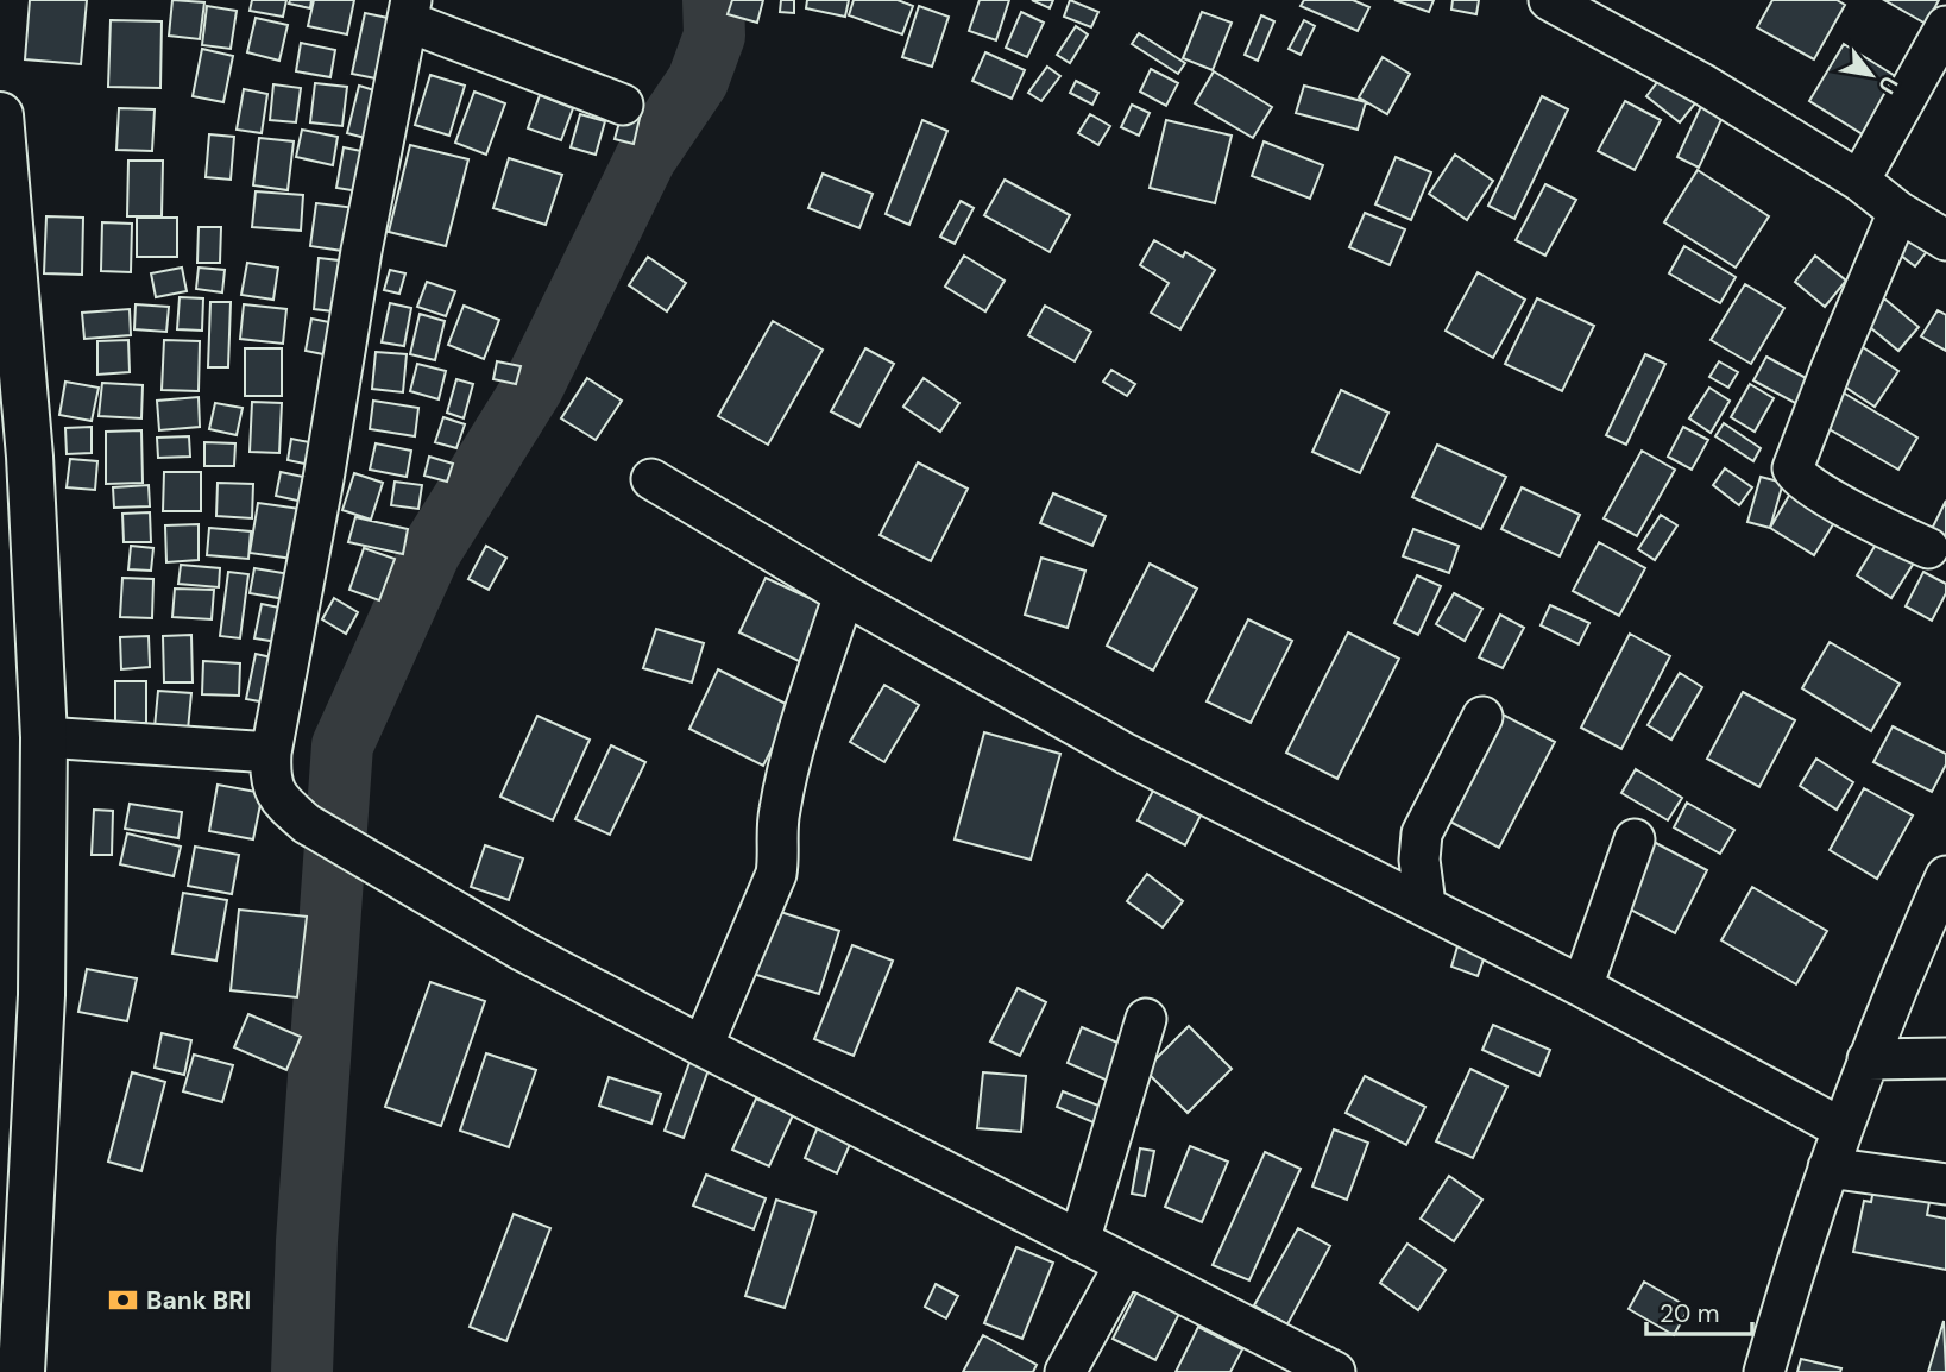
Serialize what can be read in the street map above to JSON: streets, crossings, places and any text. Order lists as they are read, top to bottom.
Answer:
{
  "places": {
    "bank": ["Bank BRI"]
  },
  "scale_bar": "20 m",
  "north": "bottom right"
}
